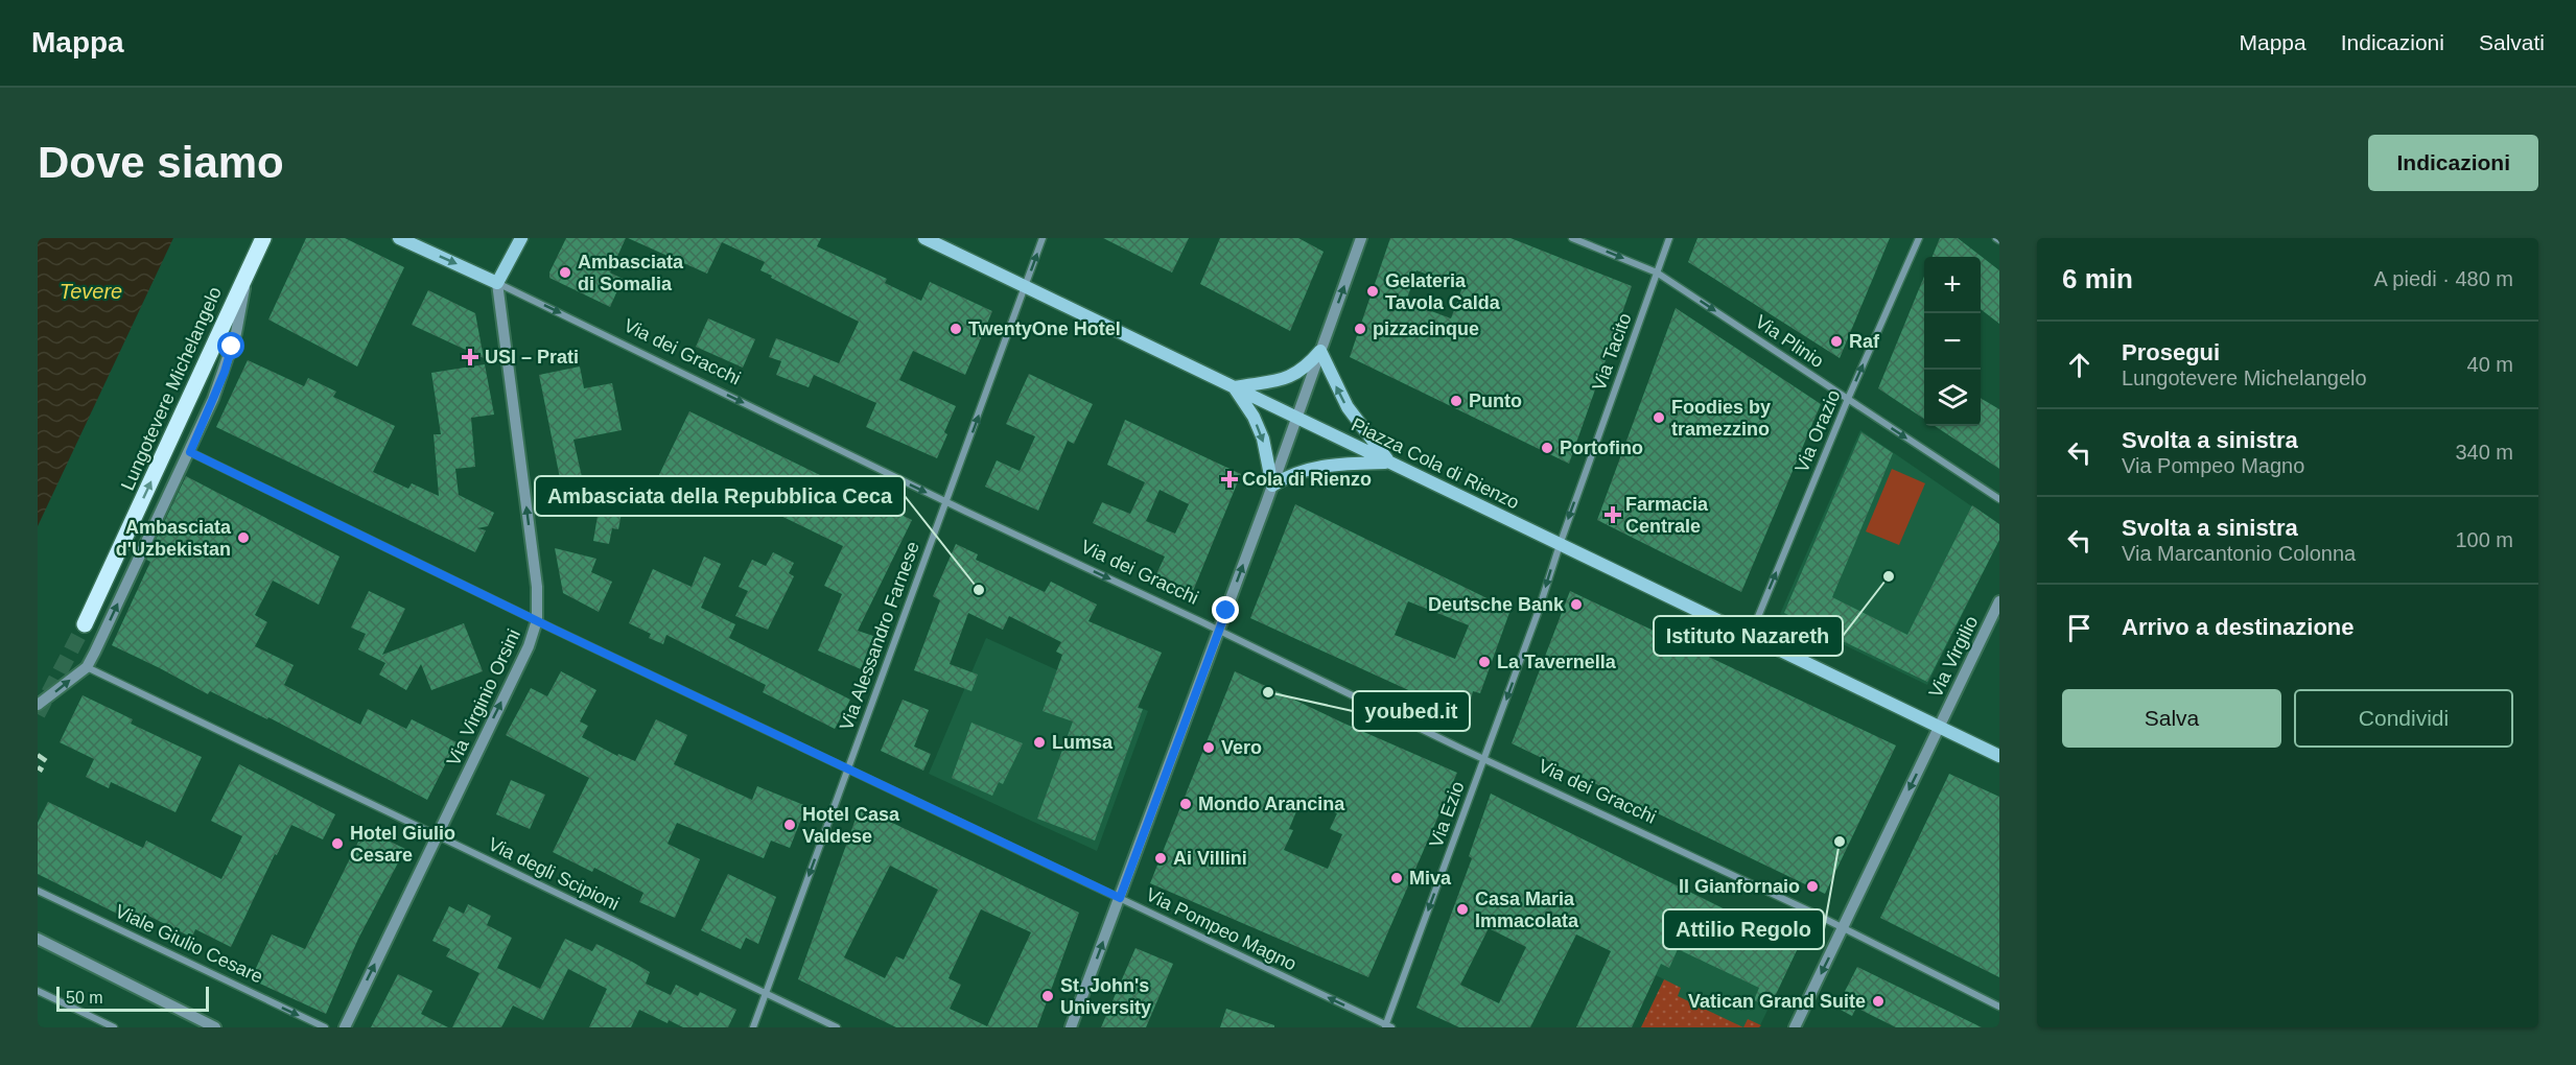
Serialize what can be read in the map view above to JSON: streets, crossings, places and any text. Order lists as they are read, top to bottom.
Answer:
{
  "streets": {
    "main road": ["Via dei Gracchi", "Lungotevere Michelangelo", "Piazza Cola di Rienzo"],
    "street": [
      "Via Plinio",
      "Via Tacito",
      "Via Orazio",
      "Via Alessandro Farnese",
      "Via Virgilio",
      "Via Virginio Orsini",
      "Via Ezio",
      "Via degli Scipioni",
      "Via Pompeo Magno",
      "Viale Giulio Cesare"
    ]
  },
  "crossings": [
    ["Via Plinio", "Via Tacito"],
    ["Via Plinio", "Via Orazio"],
    ["Via dei Gracchi", "Via Alessandro Farnese"],
    ["Via dei Gracchi", "Via Virgilio"],
    ["Via dei Gracchi", "Via Virginio Orsini"],
    ["Via dei Gracchi", "Via Ezio"],
    ["Via Tacito", "Piazza Cola di Rienzo"],
    ["Via Tacito", "Via Ezio"],
    ["Lungotevere Michelangelo", "Via degli Scipioni"],
    ["Lungotevere Michelangelo", "Via Pompeo Magno"],
    ["Via Orazio", "Piazza Cola di Rienzo"],
    ["Piazza Cola di Rienzo", "Via Alessandro Farnese"],
    ["Piazza Cola di Rienzo", "Via Virgilio"],
    ["Piazza Cola di Rienzo", "Via Ezio"],
    ["Via Alessandro Farnese", "Via degli Scipioni"],
    ["Via Alessandro Farnese", "Via Pompeo Magno"],
    ["Via Virginio Orsini", "Via degli Scipioni"],
    ["Via Virginio Orsini", "Via Pompeo Magno"],
    ["Via Ezio", "Via Pompeo Magno"]
  ],
  "one_way": [
    "Via Plinio",
    "Via dei Gracchi",
    "Via Tacito",
    "Lungotevere Michelangelo",
    "Via Orazio",
    "Via Virgilio",
    "Via Virginio Orsini",
    "Via Ezio"
  ],
  "water": ["Tevere"],
  "places": {
    "other": [
      "Ambasciata di Somalia",
      "Gelateria Tavola Calda",
      "TwentyOne Hotel",
      "pizzacinque",
      "Raf",
      "Punto",
      "Foodies by tramezzino",
      "Portofino",
      "Ambasciata d'Uzbekistan",
      "Istituto Nazareth",
      "Ambasciata della Repubblica Ceca",
      "Deutsche Bank",
      "La Tavernella",
      "youbed.it",
      "Lumsa",
      "Vero",
      "Mondo Arancina",
      "Hotel Casa Valdese",
      "Attilio Regolo",
      "Hotel Giulio Cesare",
      "Ai Villini",
      "Miva",
      "Il Gianfornaio",
      "Casa Maria Immacolata",
      "St. John's University",
      "Vatican Grand Suite"
    ],
    "health": ["USI – Prati", "Cola di Rienzo", "Farmacia Centrale"]
  },
  "scale_bar": "50 m",
  "page": {
    "header": "Mappa",
    "nav": ["Mappa", "Indicazioni", "Salvati"],
    "buttons": [
      "Indicazioni",
      ["Salva", "Condividi"]
    ],
    "title": "Dove siamo",
    "heading": ["6 min", "A piedi · 480 m"],
    "map_buttons": ["+", "−"],
    "list": [
      ["Prosegui", "Lungotevere Michelangelo", "40 m"],
      ["Svolta a sinistra", "Via Pompeo Magno", "340 m"],
      ["Svolta a sinistra", "Via Marcantonio Colonna", "100 m"],
      "Arrivo a destinazione"
    ],
    "scale": "50 m"
  }
}
